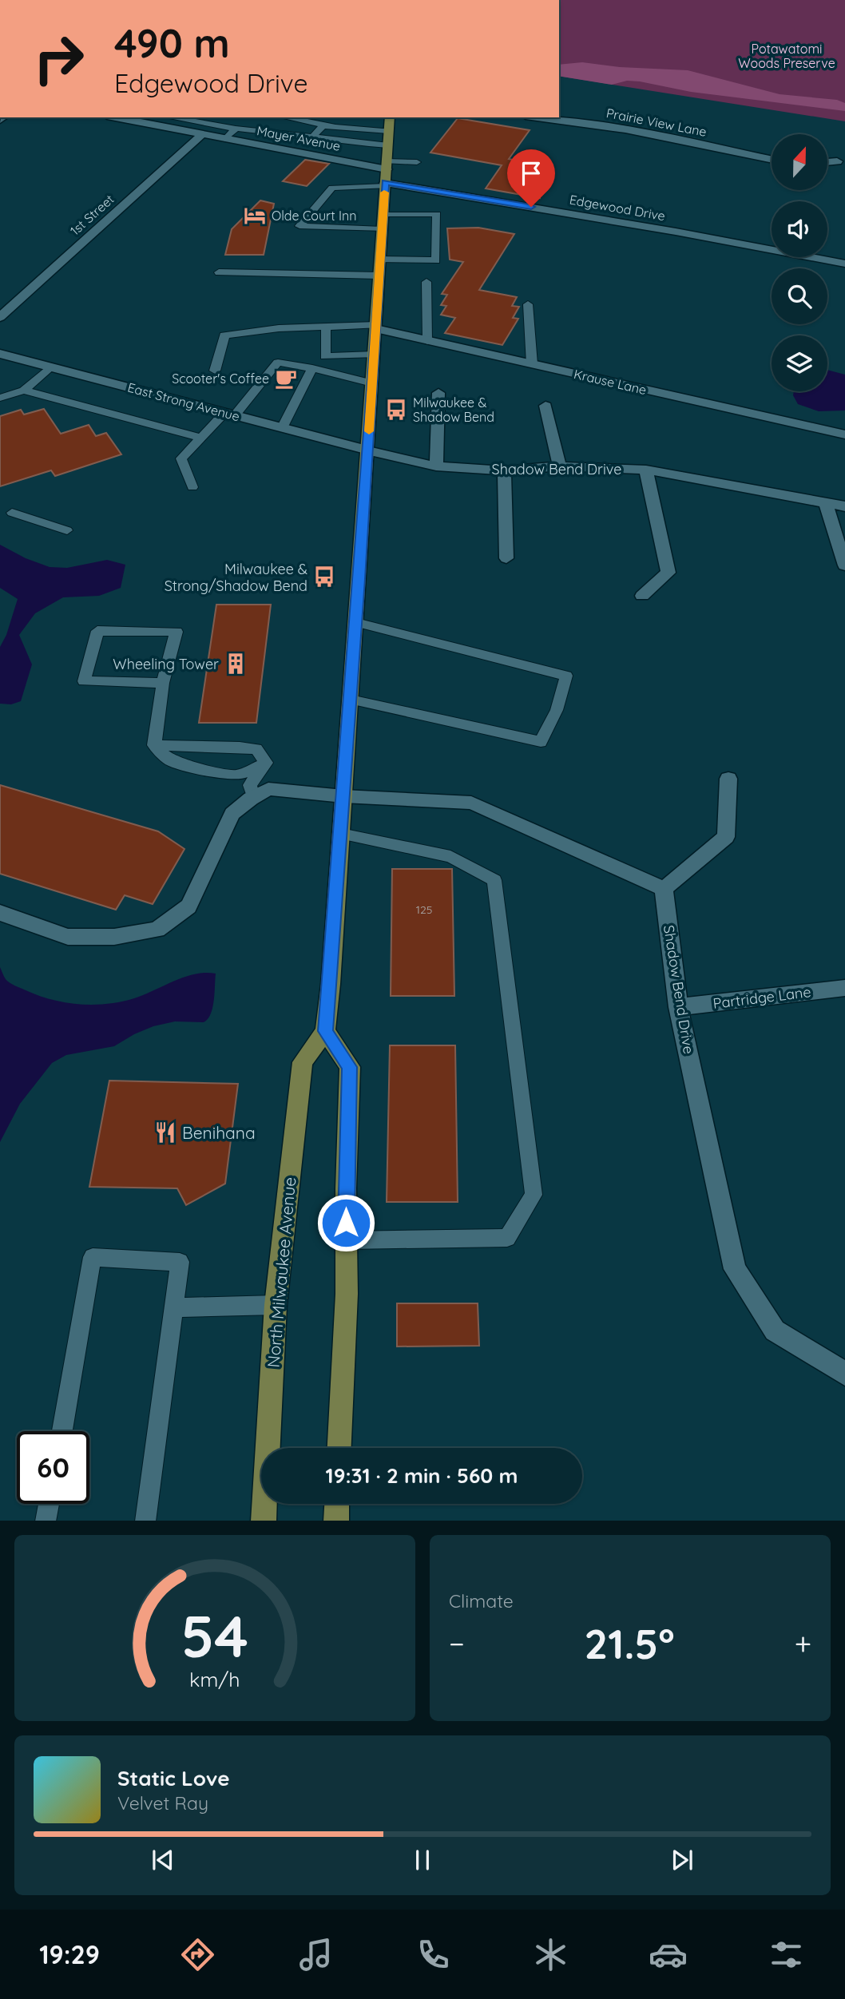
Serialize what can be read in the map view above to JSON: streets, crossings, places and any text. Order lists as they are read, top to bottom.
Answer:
{
  "streets": {
    "main road": ["North Milwaukee Avenue"],
    "street": [
      "Prairie View Lane",
      "Mayer Avenue",
      "Edgewood Drive",
      "1st Street",
      "Krause Lane",
      "East Strong Avenue",
      "Shadow Bend Drive",
      "Partridge Lane"
    ]
  },
  "crossings": [
    ["Mayer Avenue", "1st Street"],
    ["East Strong Avenue", "Shadow Bend Drive"],
    ["Shadow Bend Drive", "Partridge Lane"]
  ],
  "parks": ["Potawatomi Woods Preserve"],
  "places": {
    "hotel": ["Olde Court Inn"],
    "cafe": ["Scooter's Coffee"],
    "bus stop": ["Milwaukee & Shadow Bend", "Milwaukee & Strong/Shadow Bend"],
    "building": ["Wheeling Tower"],
    "restaurant": ["Benihana"]
  },
  "house_numbers": ["125"],
  "north": "top",
  "page": {
    "turn": ["490 m", "Edgewood Drive"],
    "limit": "60",
    "trip": "19:31 · 2 min · 560 m",
    "tile": "Climate",
    "heat": ["−", "21.5°", "+"],
    "song": ["Static Love", "Velvet Ray"],
    "tabs": "19:29",
    "gauge": ["54", "km/h"]
  }
}
